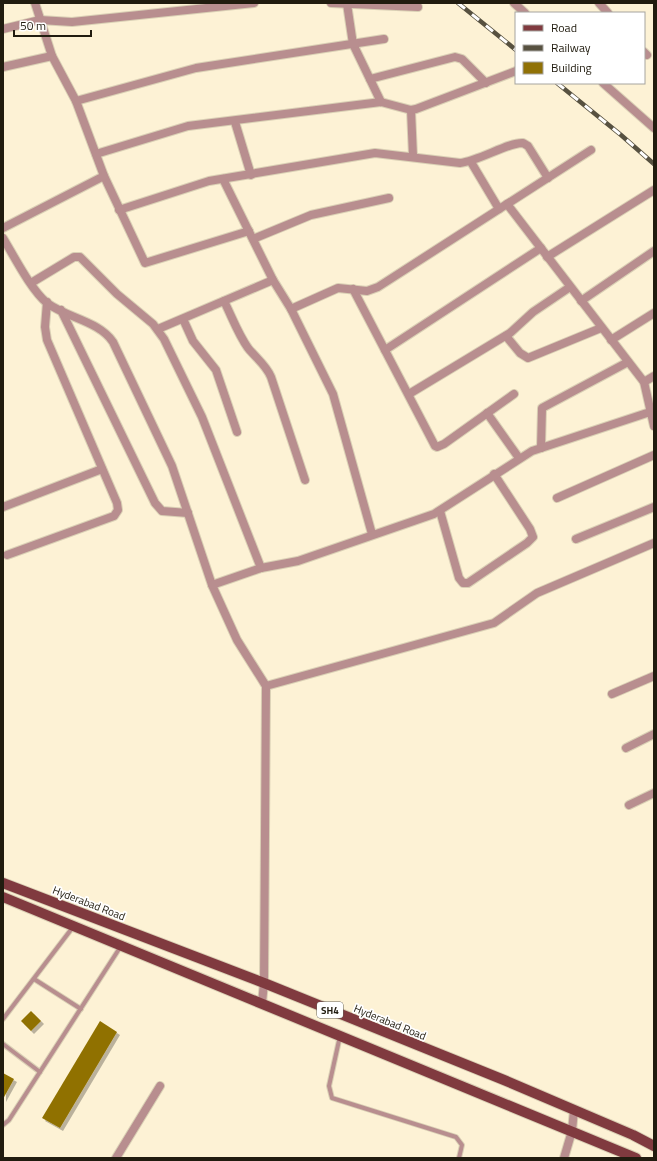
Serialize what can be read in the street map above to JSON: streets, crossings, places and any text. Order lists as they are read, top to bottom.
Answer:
{
  "streets": {
    "main road": ["Hyderabad Road", "SH4"]
  },
  "legend": ["Road", "Railway", "Building"],
  "scale_bar": "50 m"
}
